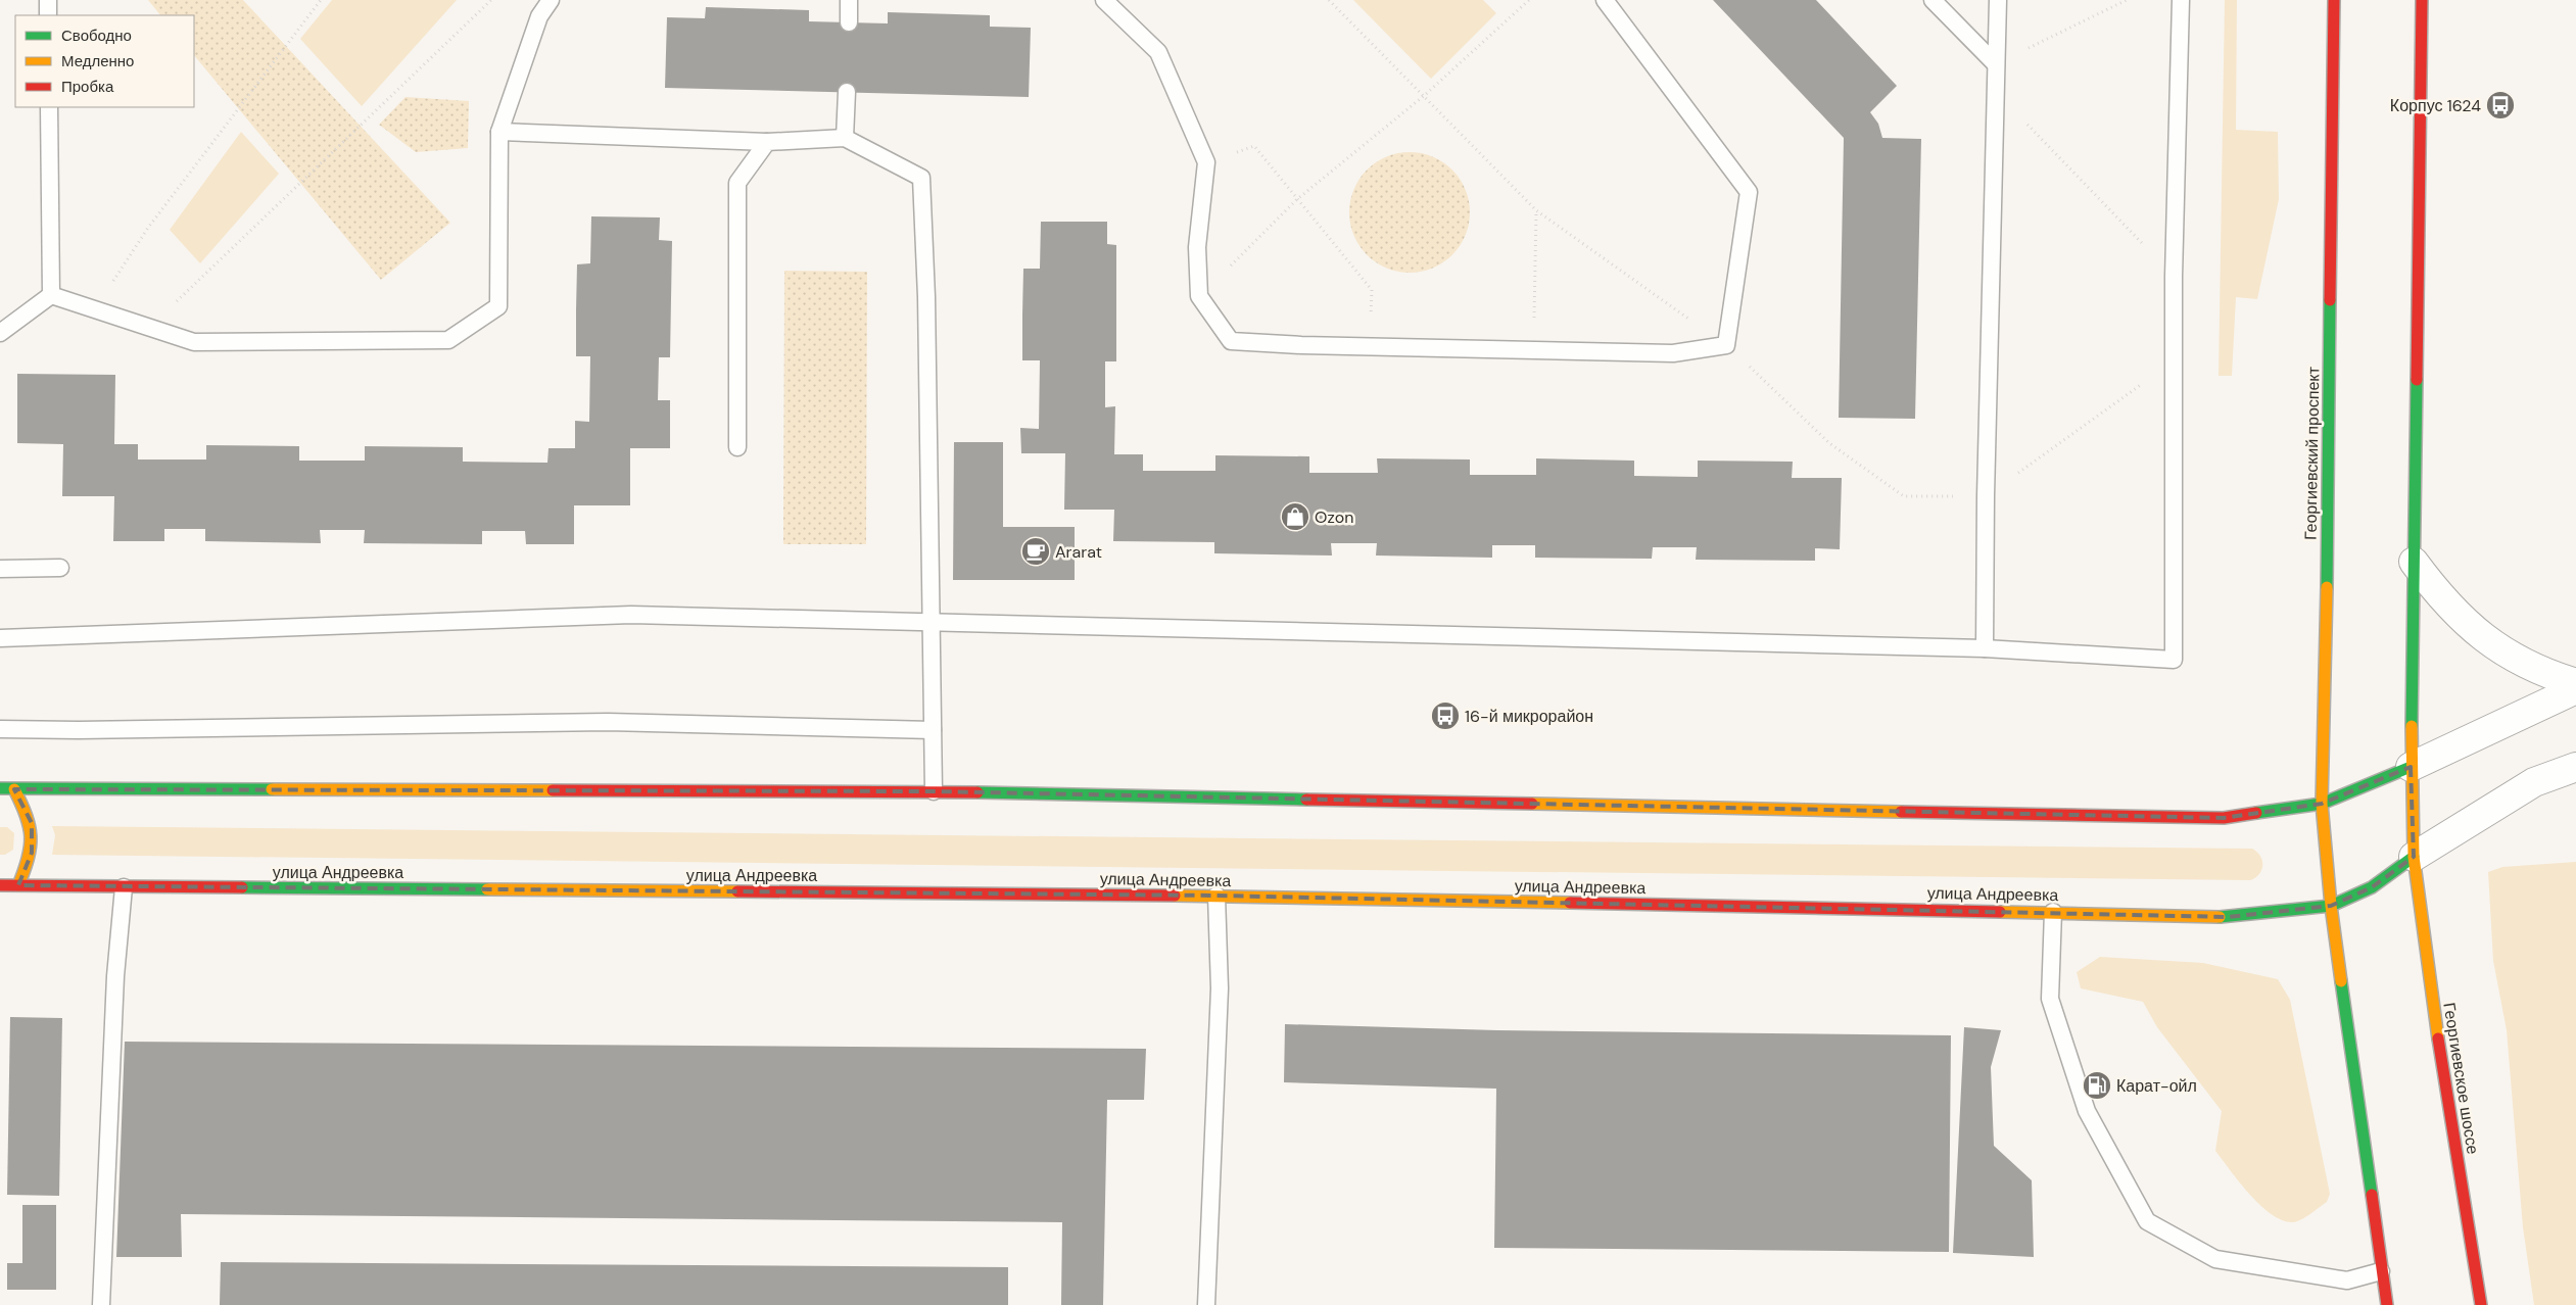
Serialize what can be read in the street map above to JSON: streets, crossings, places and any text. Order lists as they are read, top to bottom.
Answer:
{
  "streets": {
    "main road": ["Георгиевский проспект", "улица Андреевка", "Георгиевское шоссе"]
  },
  "crossings": [
    ["Георгиевский проспект", "улица Андреевка"],
    ["улица Андреевка", "Георгиевское шоссе"]
  ],
  "places": {
    "bus stop": ["Корпус 1624", "16-й микрорайон"],
    "shop": ["Ozon"],
    "cafe": ["Ararat"],
    "fuel station": ["Карат-ойл"]
  },
  "legend": ["Свободно", "Медленно", "Пробка"]
}
